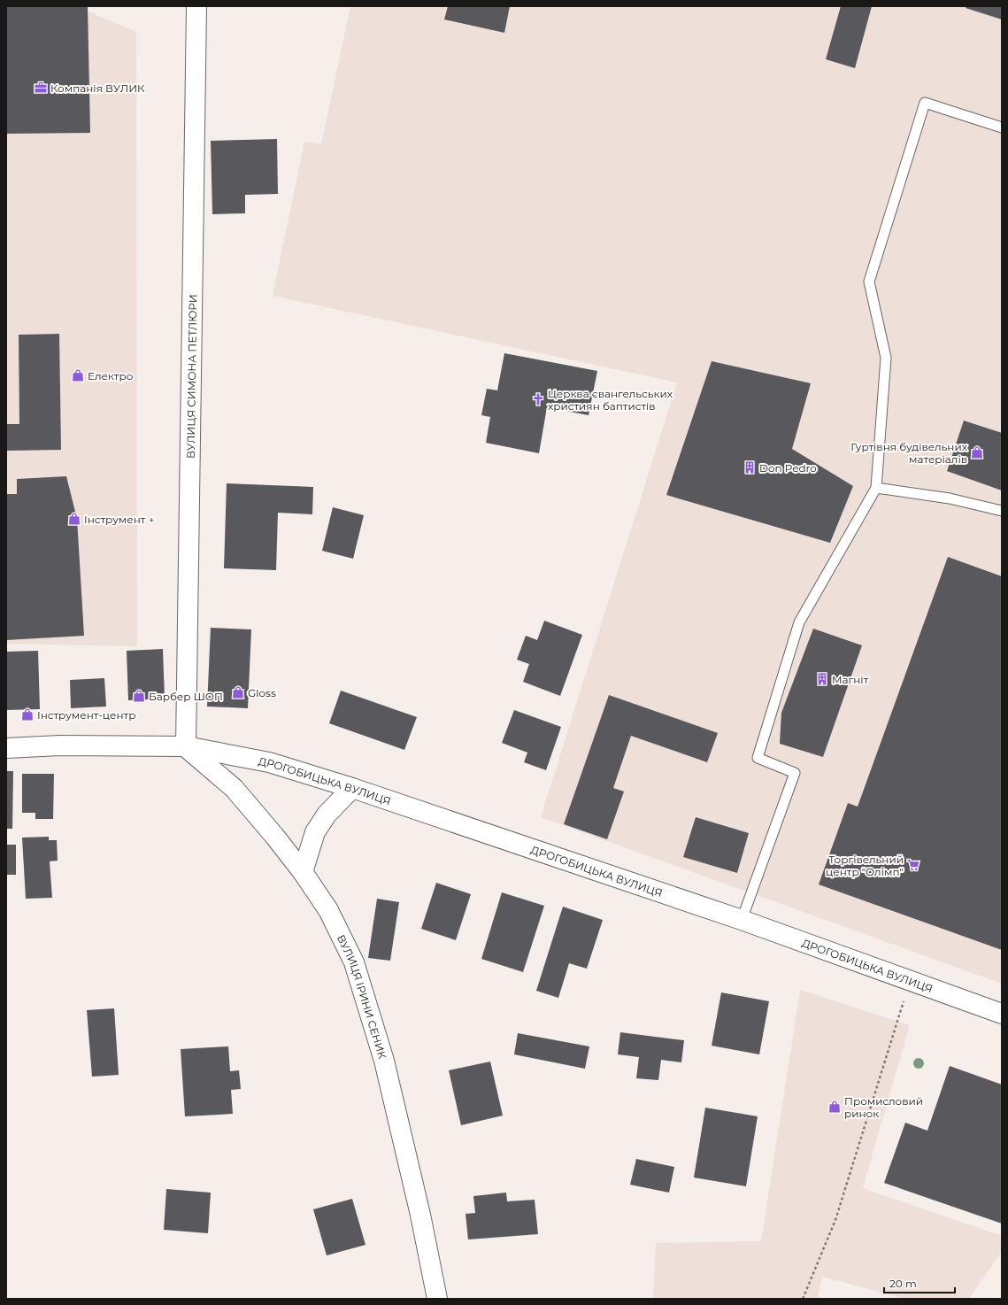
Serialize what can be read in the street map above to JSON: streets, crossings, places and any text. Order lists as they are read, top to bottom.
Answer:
{
  "streets": {
    "main road": ["ВУЛИЦЯ СИМОНА ПЕТЛЮРИ", "ДРОГОБИЦЬКА ВУЛИЦЯ", "ВУЛИЦЯ ІРИНИ СЕНИК"]
  },
  "crossings": [
    ["ВУЛИЦЯ СИМОНА ПЕТЛЮРИ", "ДРОГОБИЦЬКА ВУЛИЦЯ"],
    ["ВУЛИЦЯ СИМОНА ПЕТЛЮРИ", "ВУЛИЦЯ ІРИНИ СЕНИК"],
    ["ДРОГОБИЦЬКА ВУЛИЦЯ", "ВУЛИЦЯ ІРИНИ СЕНИК"]
  ],
  "places": {
    "office": ["Компанія ВУЛИК"],
    "shop": [
      "Електро",
      "Гуртівня будівельних матеріалів",
      "Інструмент +",
      "Gloss",
      "Барбер ШОП",
      "Інструмент-центр",
      "Промисловий ринок"
    ],
    "church": ["Церква євангельських християн баптистів"],
    "building": ["Don Pedro", "Магніт"],
    "supermarket": ["Торгівельний центр \"Олімп\""]
  },
  "scale_bar": "20 m"
}
